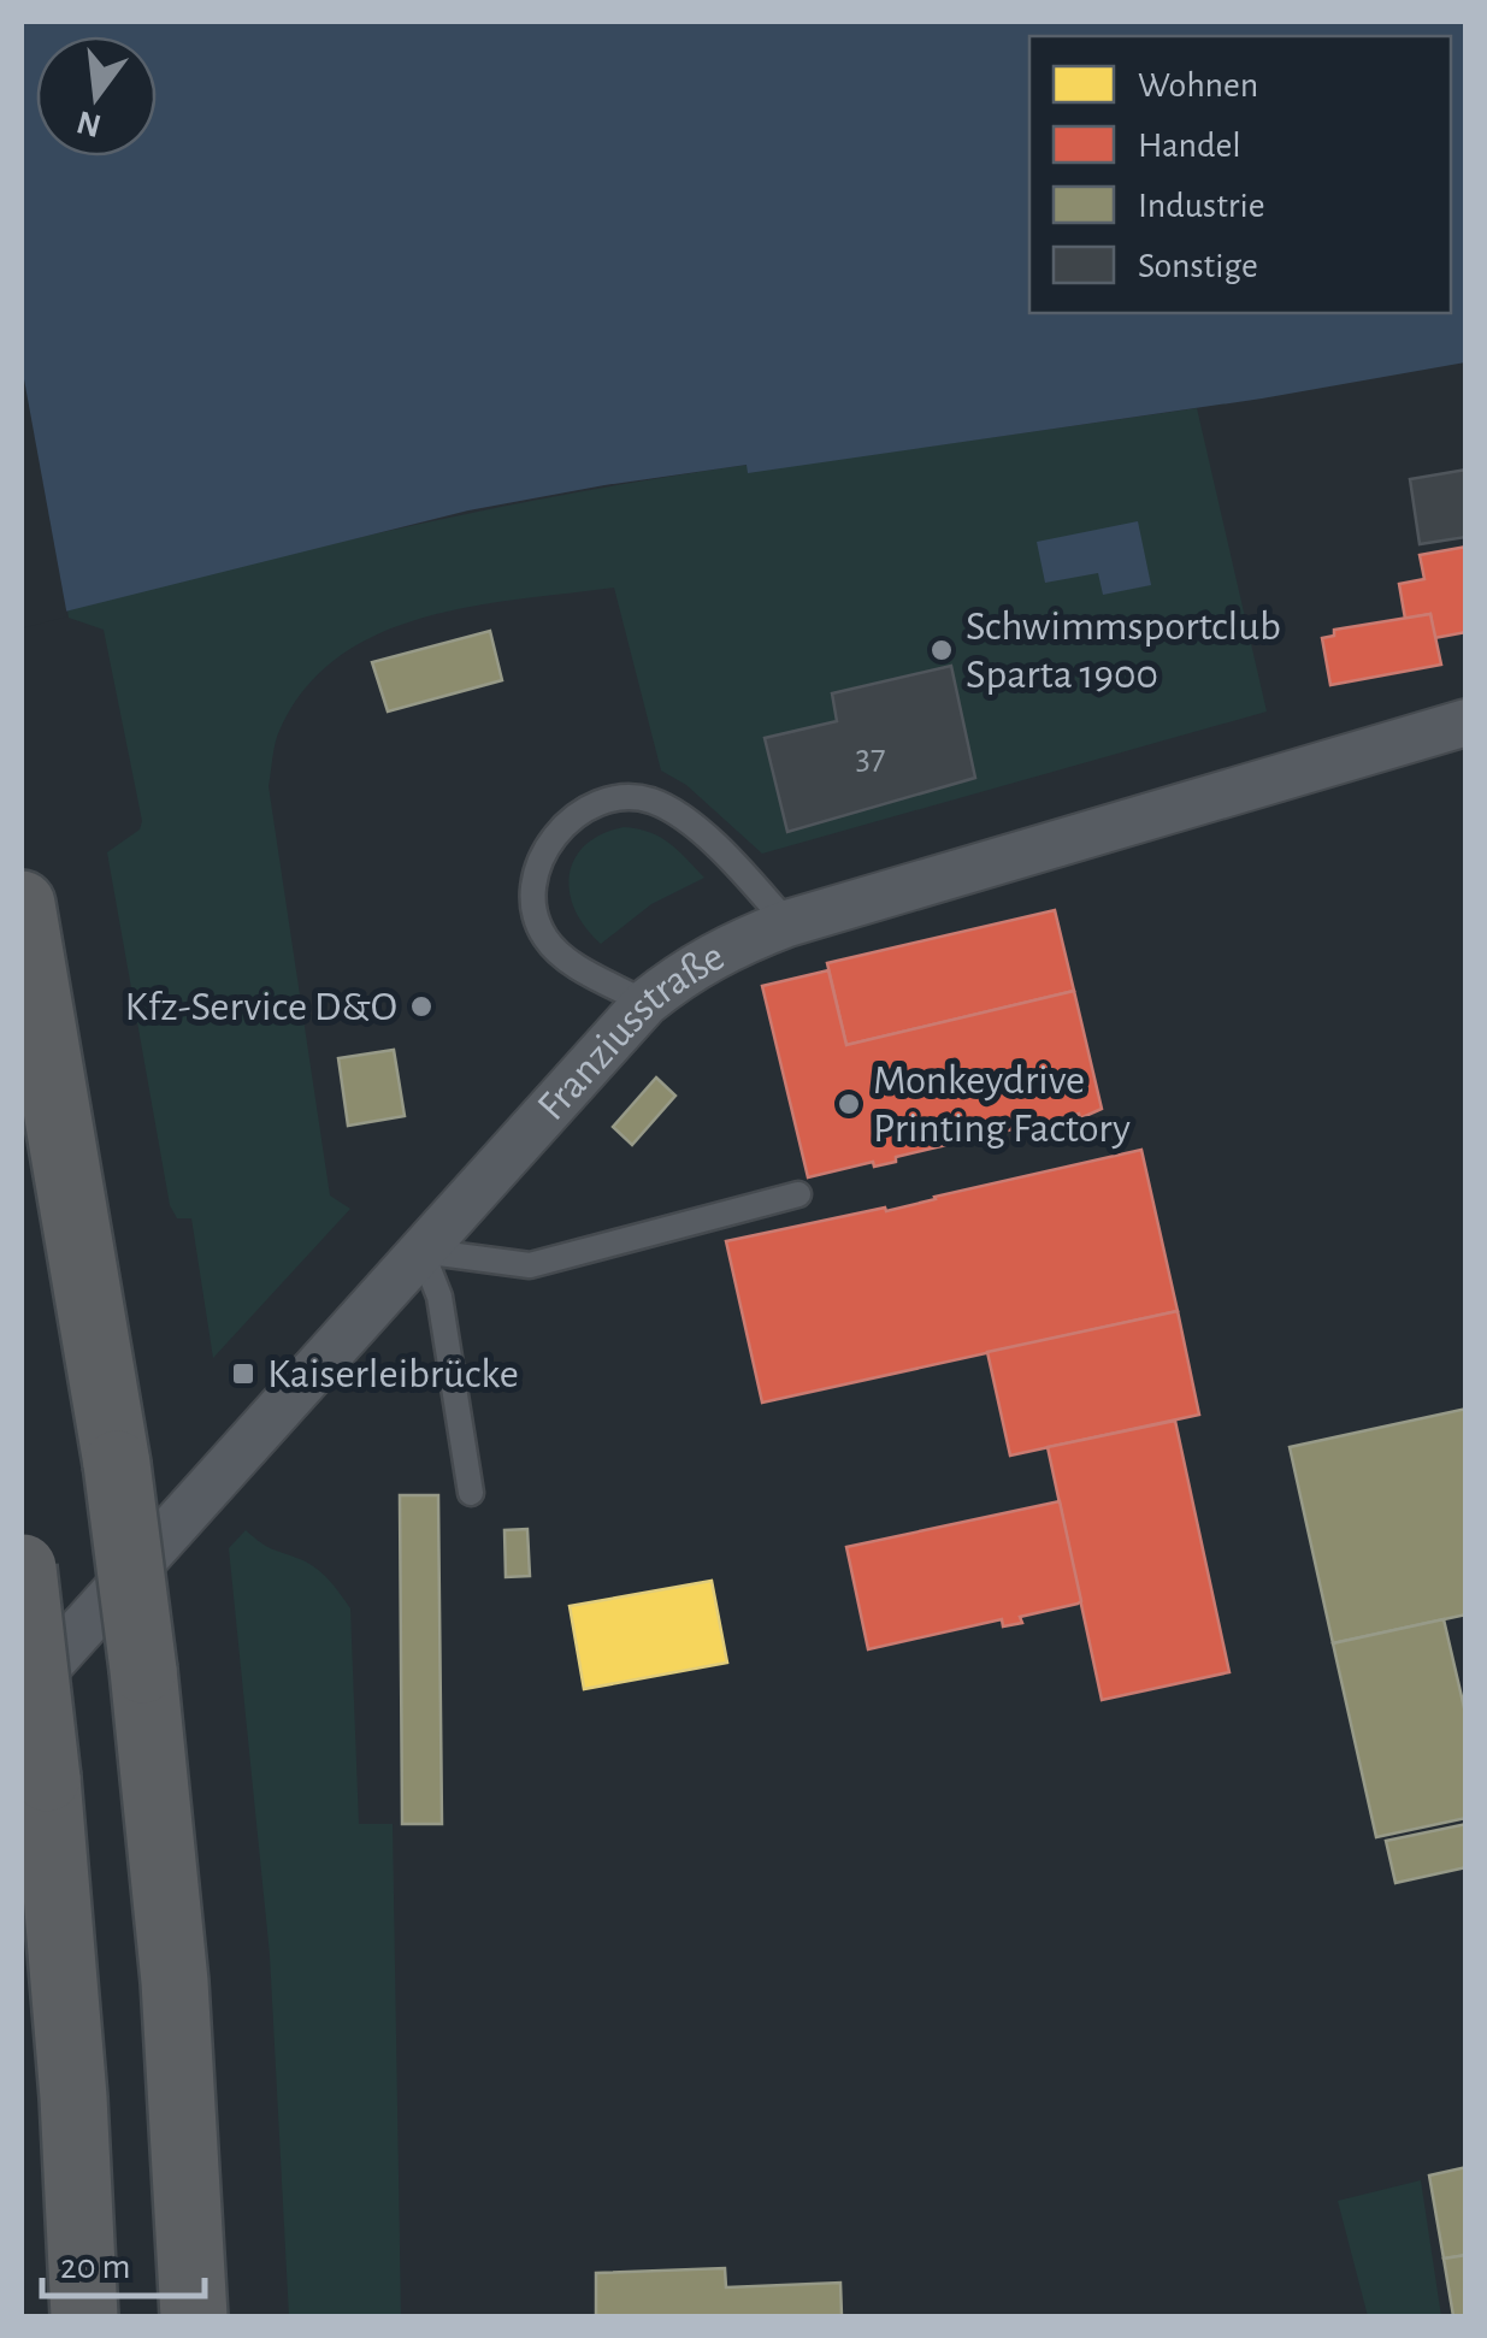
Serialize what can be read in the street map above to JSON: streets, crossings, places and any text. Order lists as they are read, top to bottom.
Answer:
{
  "streets": {
    "street": ["Franziusstraße"]
  },
  "places": {
    "other": ["Schwimmsportclub Sparta 1900", "Kfz-Service D&O", "Monkeydrive Printing Factory"],
    "transit": ["Kaiserleibrücke"]
  },
  "house_numbers": ["37"],
  "legend": [
    "Wohnen",
    "Handel",
    "Industrie",
    "Sonstige"
  ],
  "scale_bar": "20 m",
  "north": "bottom"
}
